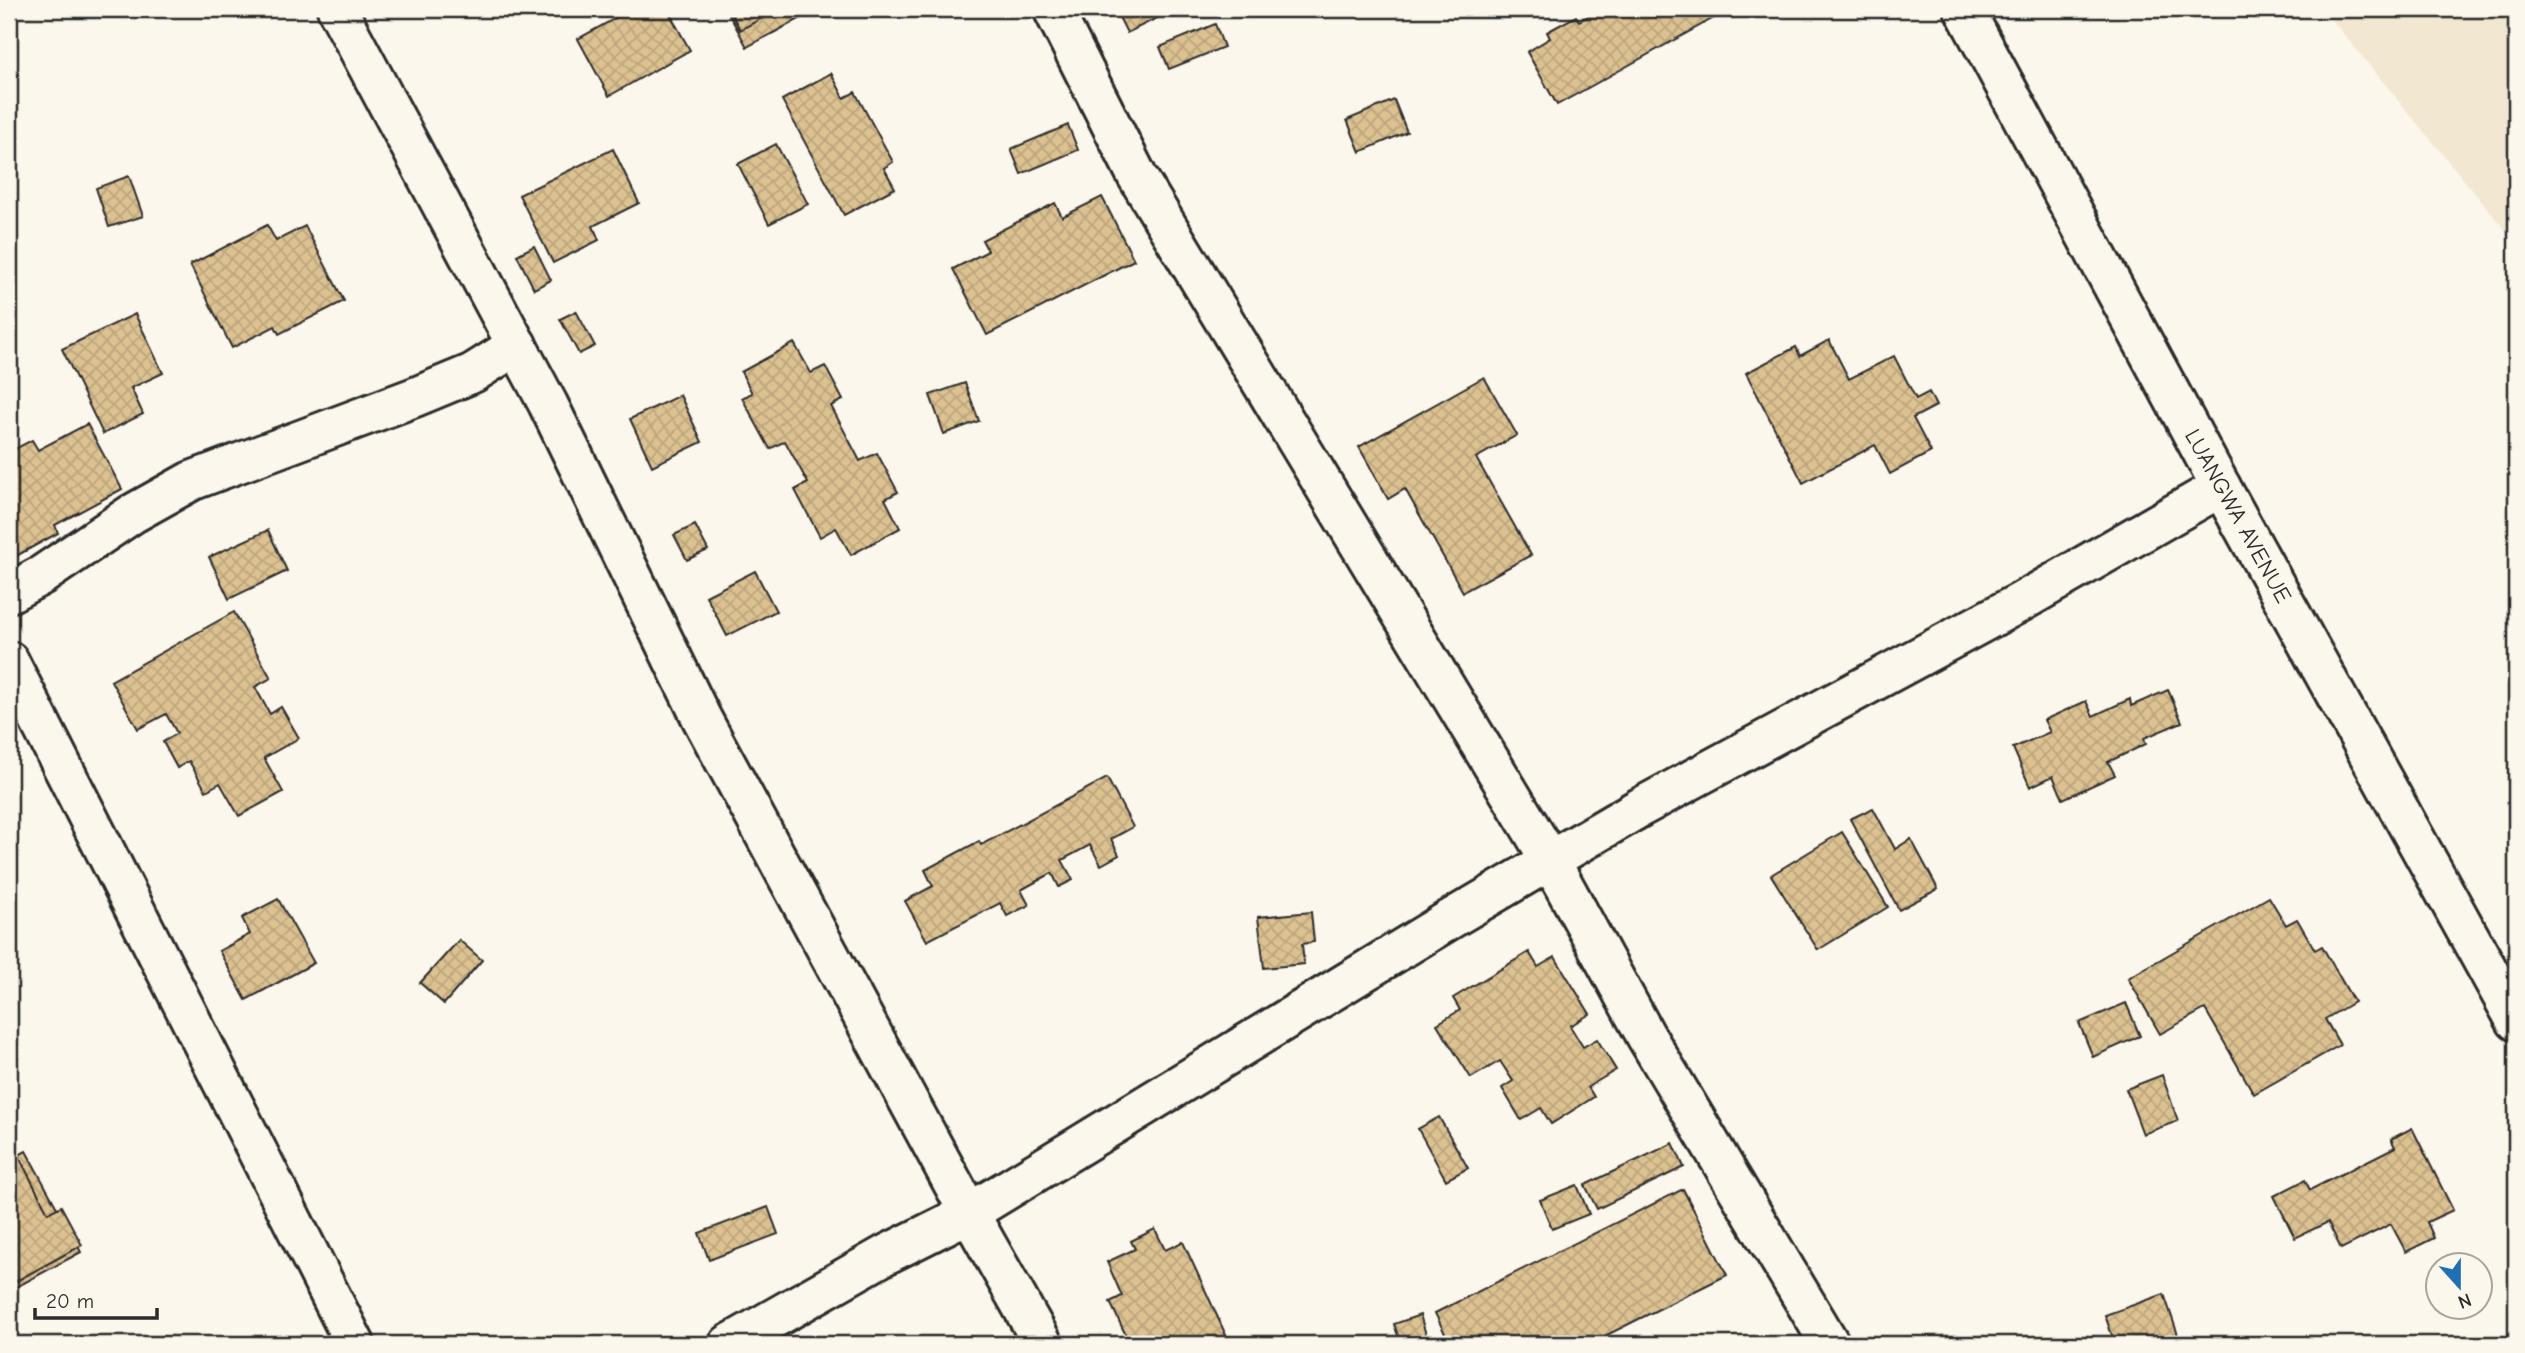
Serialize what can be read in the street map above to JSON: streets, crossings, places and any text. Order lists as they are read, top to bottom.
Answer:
{
  "streets": {
    "street": ["LUANGWA AVENUE"]
  },
  "scale_bar": "20 m",
  "north": "bottom"
}
